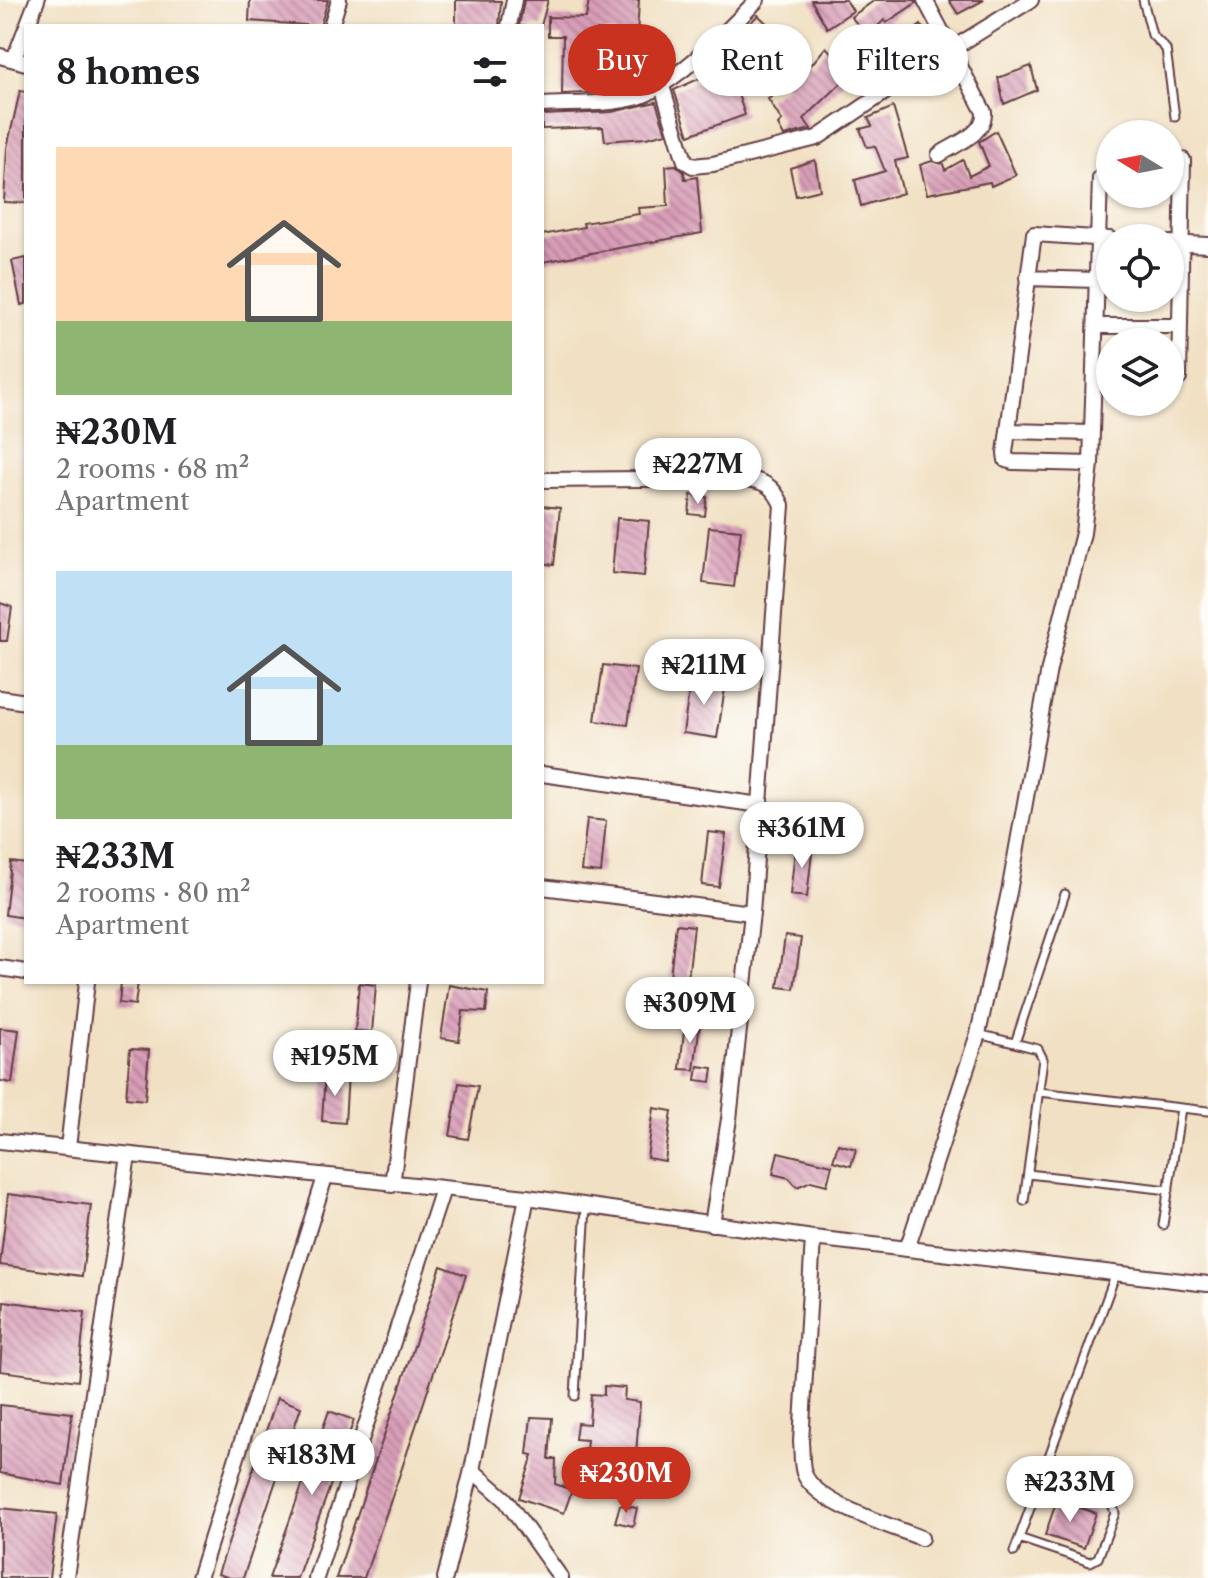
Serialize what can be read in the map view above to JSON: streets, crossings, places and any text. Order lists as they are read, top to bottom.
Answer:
{
  "north": "left",
  "page": {
    "chip": ["Buy", "Rent", "Filters"],
    "heading": "8 homes",
    "list": [
      {
        "name": "₦230M",
        "note": "2 rooms · 68 m² · Apartment"
      },
      {
        "name": "₦233M",
        "note": "2 rooms · 80 m² · Apartment"
      }
    ],
    "price": [
      "₦227M",
      "₦211M",
      "₦361M",
      "₦309M",
      "₦195M",
      "₦183M",
      "₦230M",
      "₦233M"
    ]
  }
}
